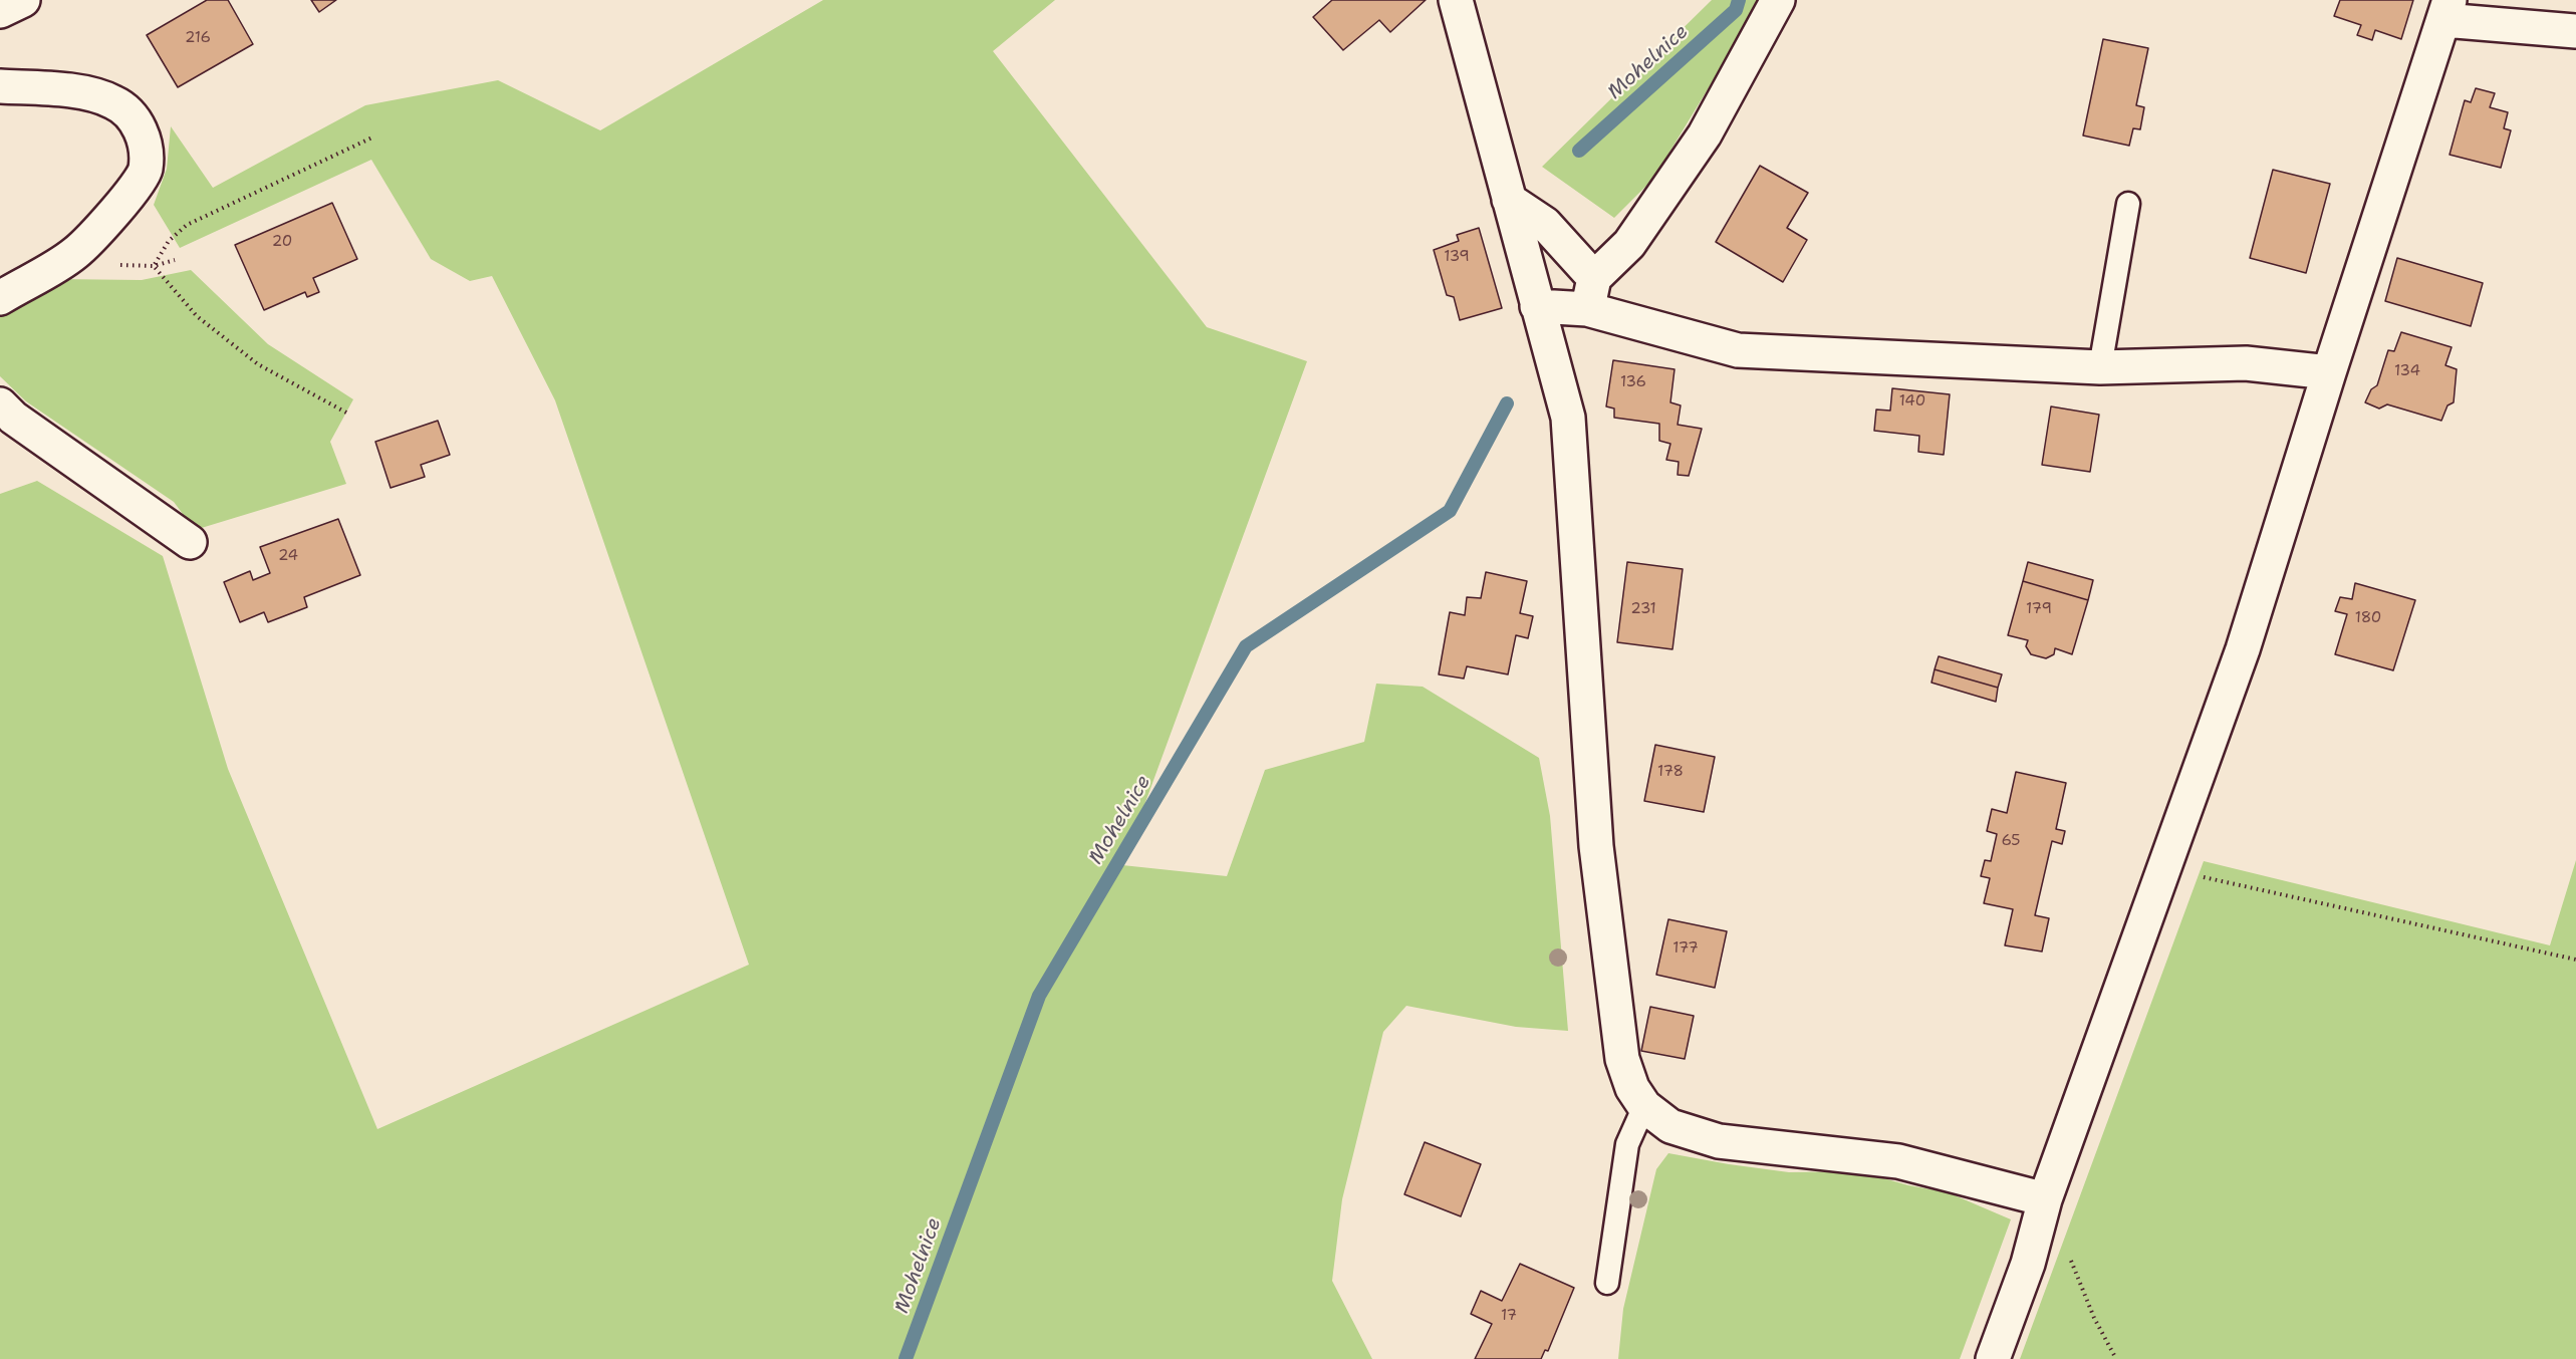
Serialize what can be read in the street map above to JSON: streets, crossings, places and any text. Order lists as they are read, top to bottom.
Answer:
{
  "water": ["Mohelnice"],
  "house_numbers": [
    "216",
    "20",
    "139",
    "134",
    "136",
    "140",
    "24",
    "231",
    "179",
    "180",
    "178",
    "65",
    "177",
    "17"
  ]
}
